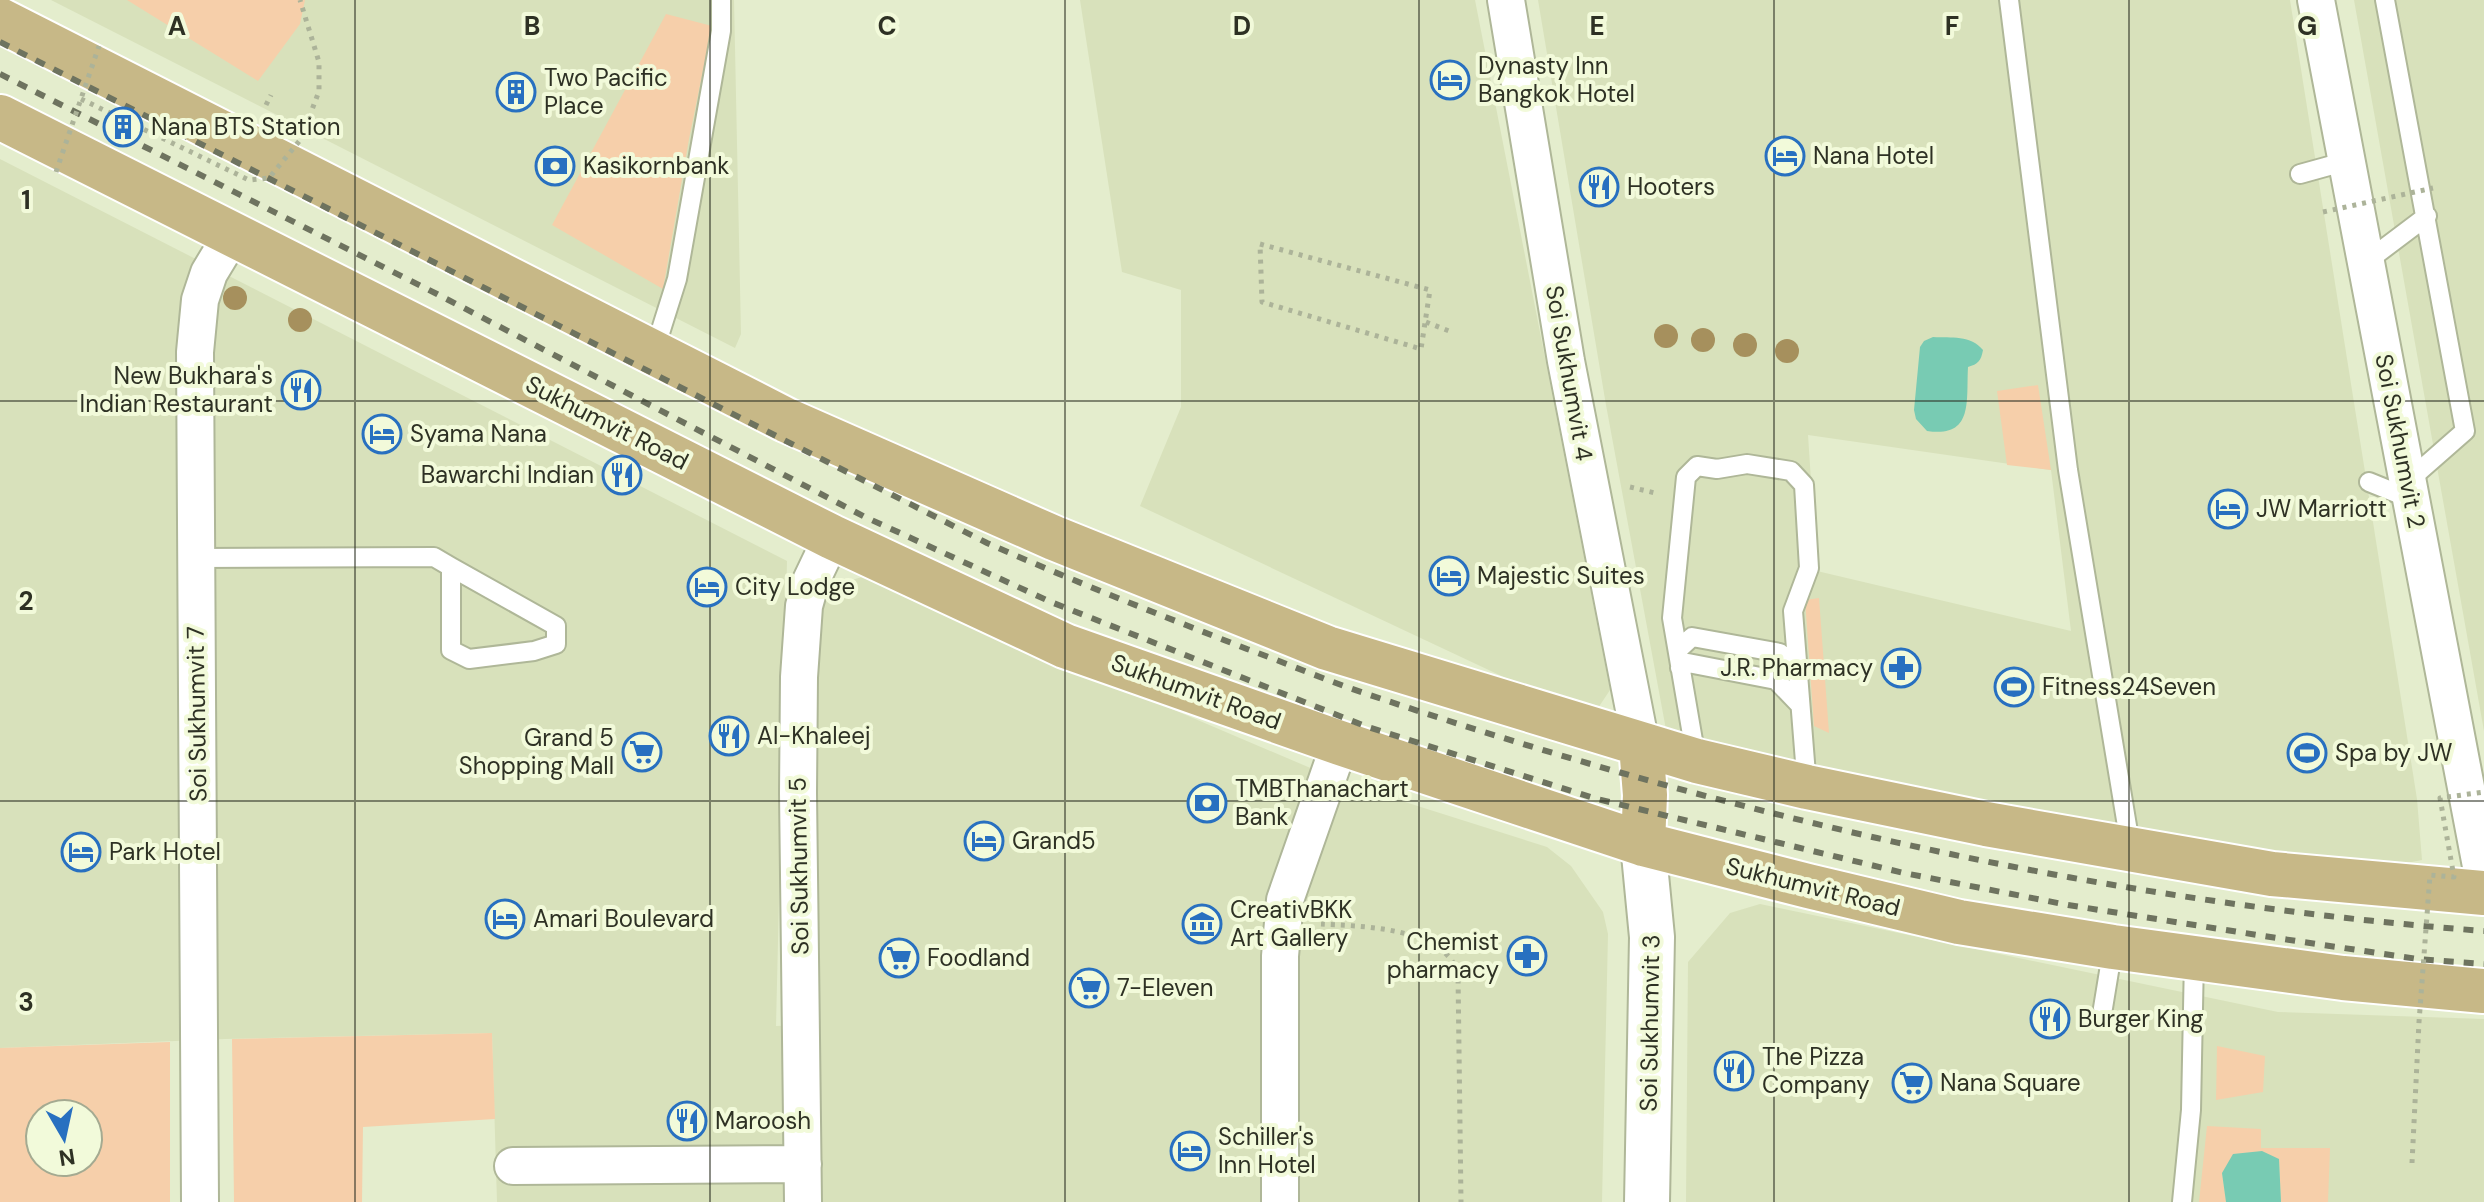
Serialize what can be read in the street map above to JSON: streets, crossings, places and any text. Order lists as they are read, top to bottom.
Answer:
{
  "streets": {
    "main road": ["Sukhumvit Road"],
    "street": [
      "Soi Sukhumvit 4",
      "Soi Sukhumvit 2",
      "Soi Sukhumvit 7",
      "Soi Sukhumvit 5",
      "Soi Sukhumvit 3"
    ]
  },
  "crossings": [
    ["Sukhumvit Road", "Soi Sukhumvit 7"],
    ["Sukhumvit Road", "Soi Sukhumvit 5"],
    ["Sukhumvit Road", "Soi Sukhumvit 3"]
  ],
  "places": {
    "hotel": [
      "Dynasty Inn Bangkok Hotel",
      "Nana Hotel",
      "Syama Nana",
      "JW Marriott",
      "Majestic Suites",
      "City Lodge",
      "Grand5",
      "Park Hotel",
      "Amari Boulevard",
      "Schiller's Inn Hotel"
    ],
    "building": ["Two Pacific Place", "Nana BTS Station"],
    "bank": ["Kasikornbank", "TMBThanachart Bank"],
    "restaurant": [
      "Hooters",
      "New Bukhara's Indian Restaurant",
      "Bawarchi Indian",
      "Al-Khaleej",
      "Burger King",
      "The Pizza Company",
      "Maroosh"
    ],
    "pharmacy": ["J.R. Pharmacy", "Chemist pharmacy"],
    "sports": ["Fitness24Seven", "Spa by JW"],
    "supermarket": [
      "Grand 5 Shopping Mall",
      "Foodland",
      "7-Eleven",
      "Nana Square"
    ],
    "museum": ["CreativBKK Art Gallery"]
  },
  "north": "bottom",
  "grid": {
    "columns": [
      "A",
      "B",
      "C",
      "D",
      "E",
      "F",
      "G"
    ],
    "rows": ["1", "2", "3"]
  }
}
